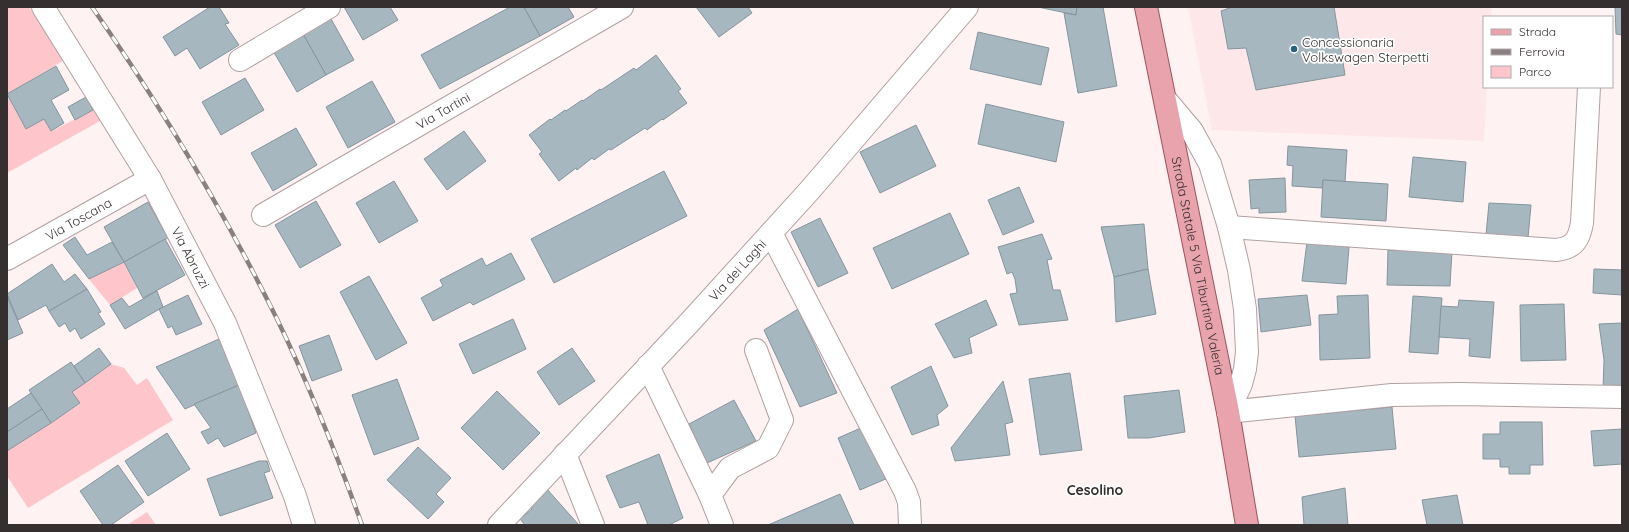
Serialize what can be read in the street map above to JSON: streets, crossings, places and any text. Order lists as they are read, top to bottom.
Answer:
{
  "streets": {
    "main road": ["Strada Statale 5 Via Tiburtina Valeria"],
    "street": [
      "Via Tartini",
      "Via Toscana",
      "Via Abruzzi",
      "Via dei Laghi"
    ]
  },
  "crossings": [
    ["Via Toscana", "Via Abruzzi"]
  ],
  "districts": ["Cesolino"],
  "places": ["Concessionaria Volkswagen Sterpetti"],
  "legend": ["Strada", "Ferrovia", "Parco"]
}
